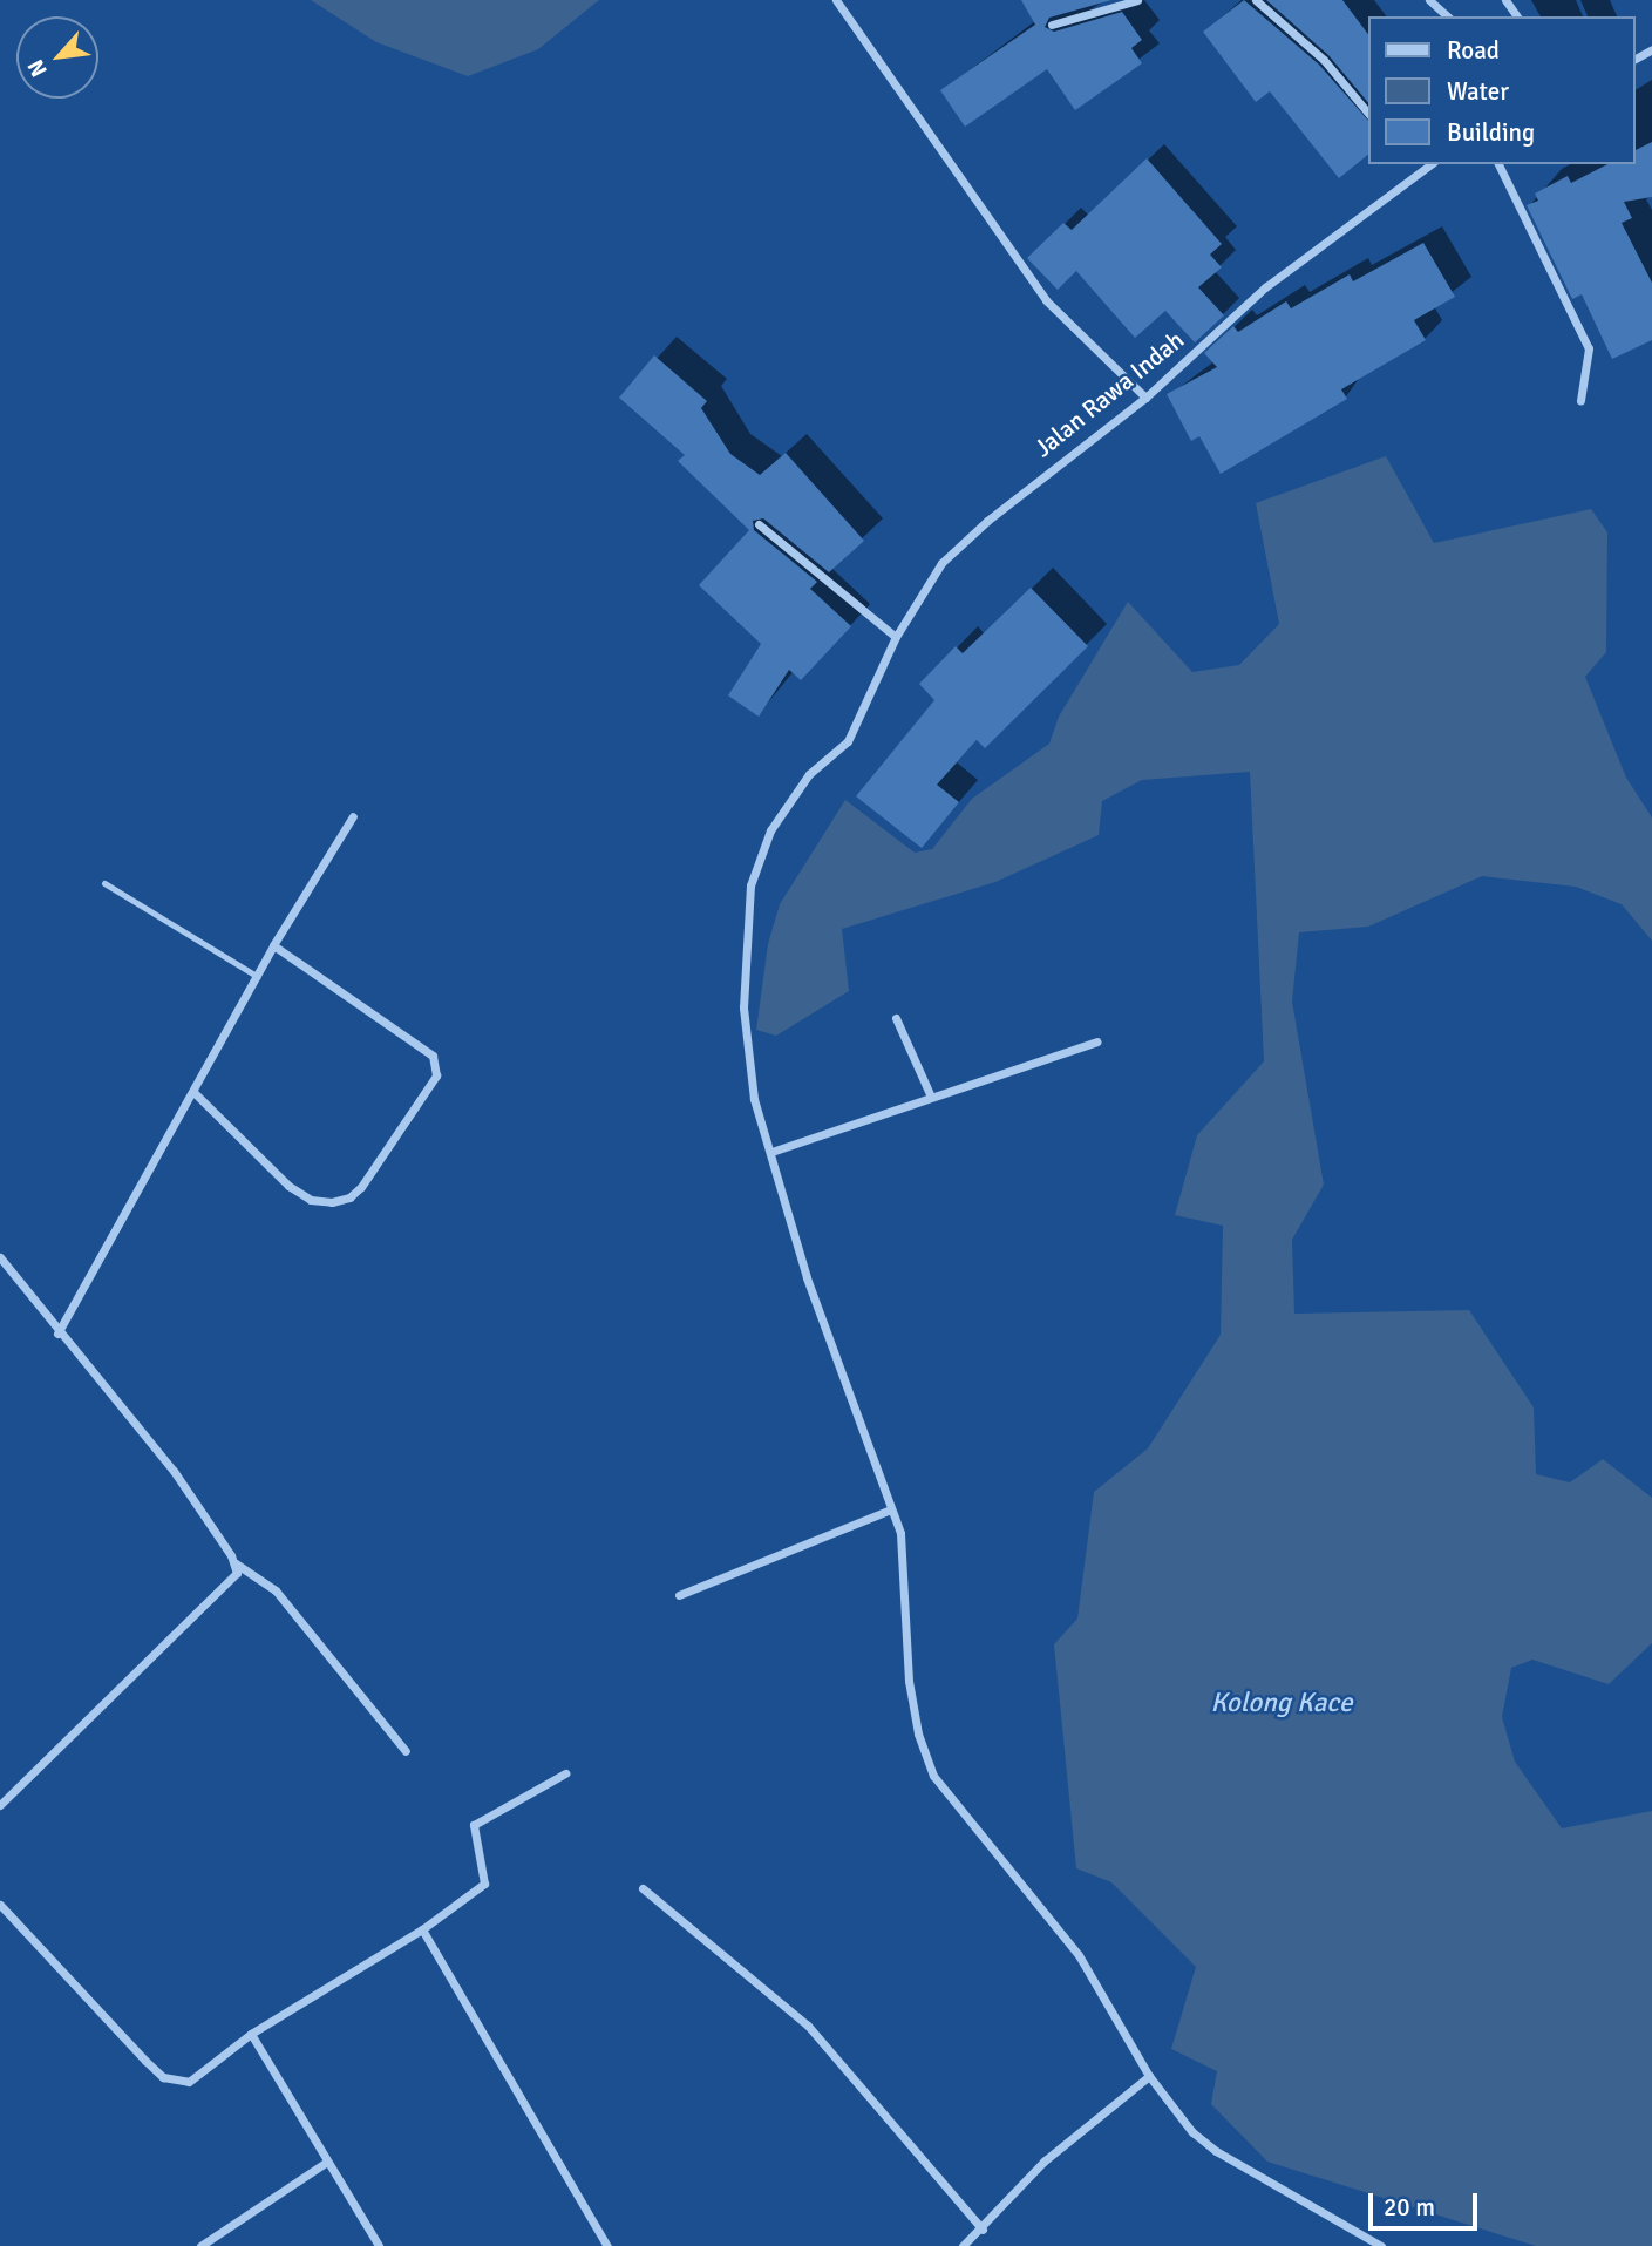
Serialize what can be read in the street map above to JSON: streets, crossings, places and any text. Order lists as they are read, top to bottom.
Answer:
{
  "streets": {
    "street": ["Jalan Rawa Indah"]
  },
  "water": ["Kolong Kace"],
  "legend": ["Road", "Water", "Building"],
  "scale_bar": "20 m",
  "north": "bottom left"
}
